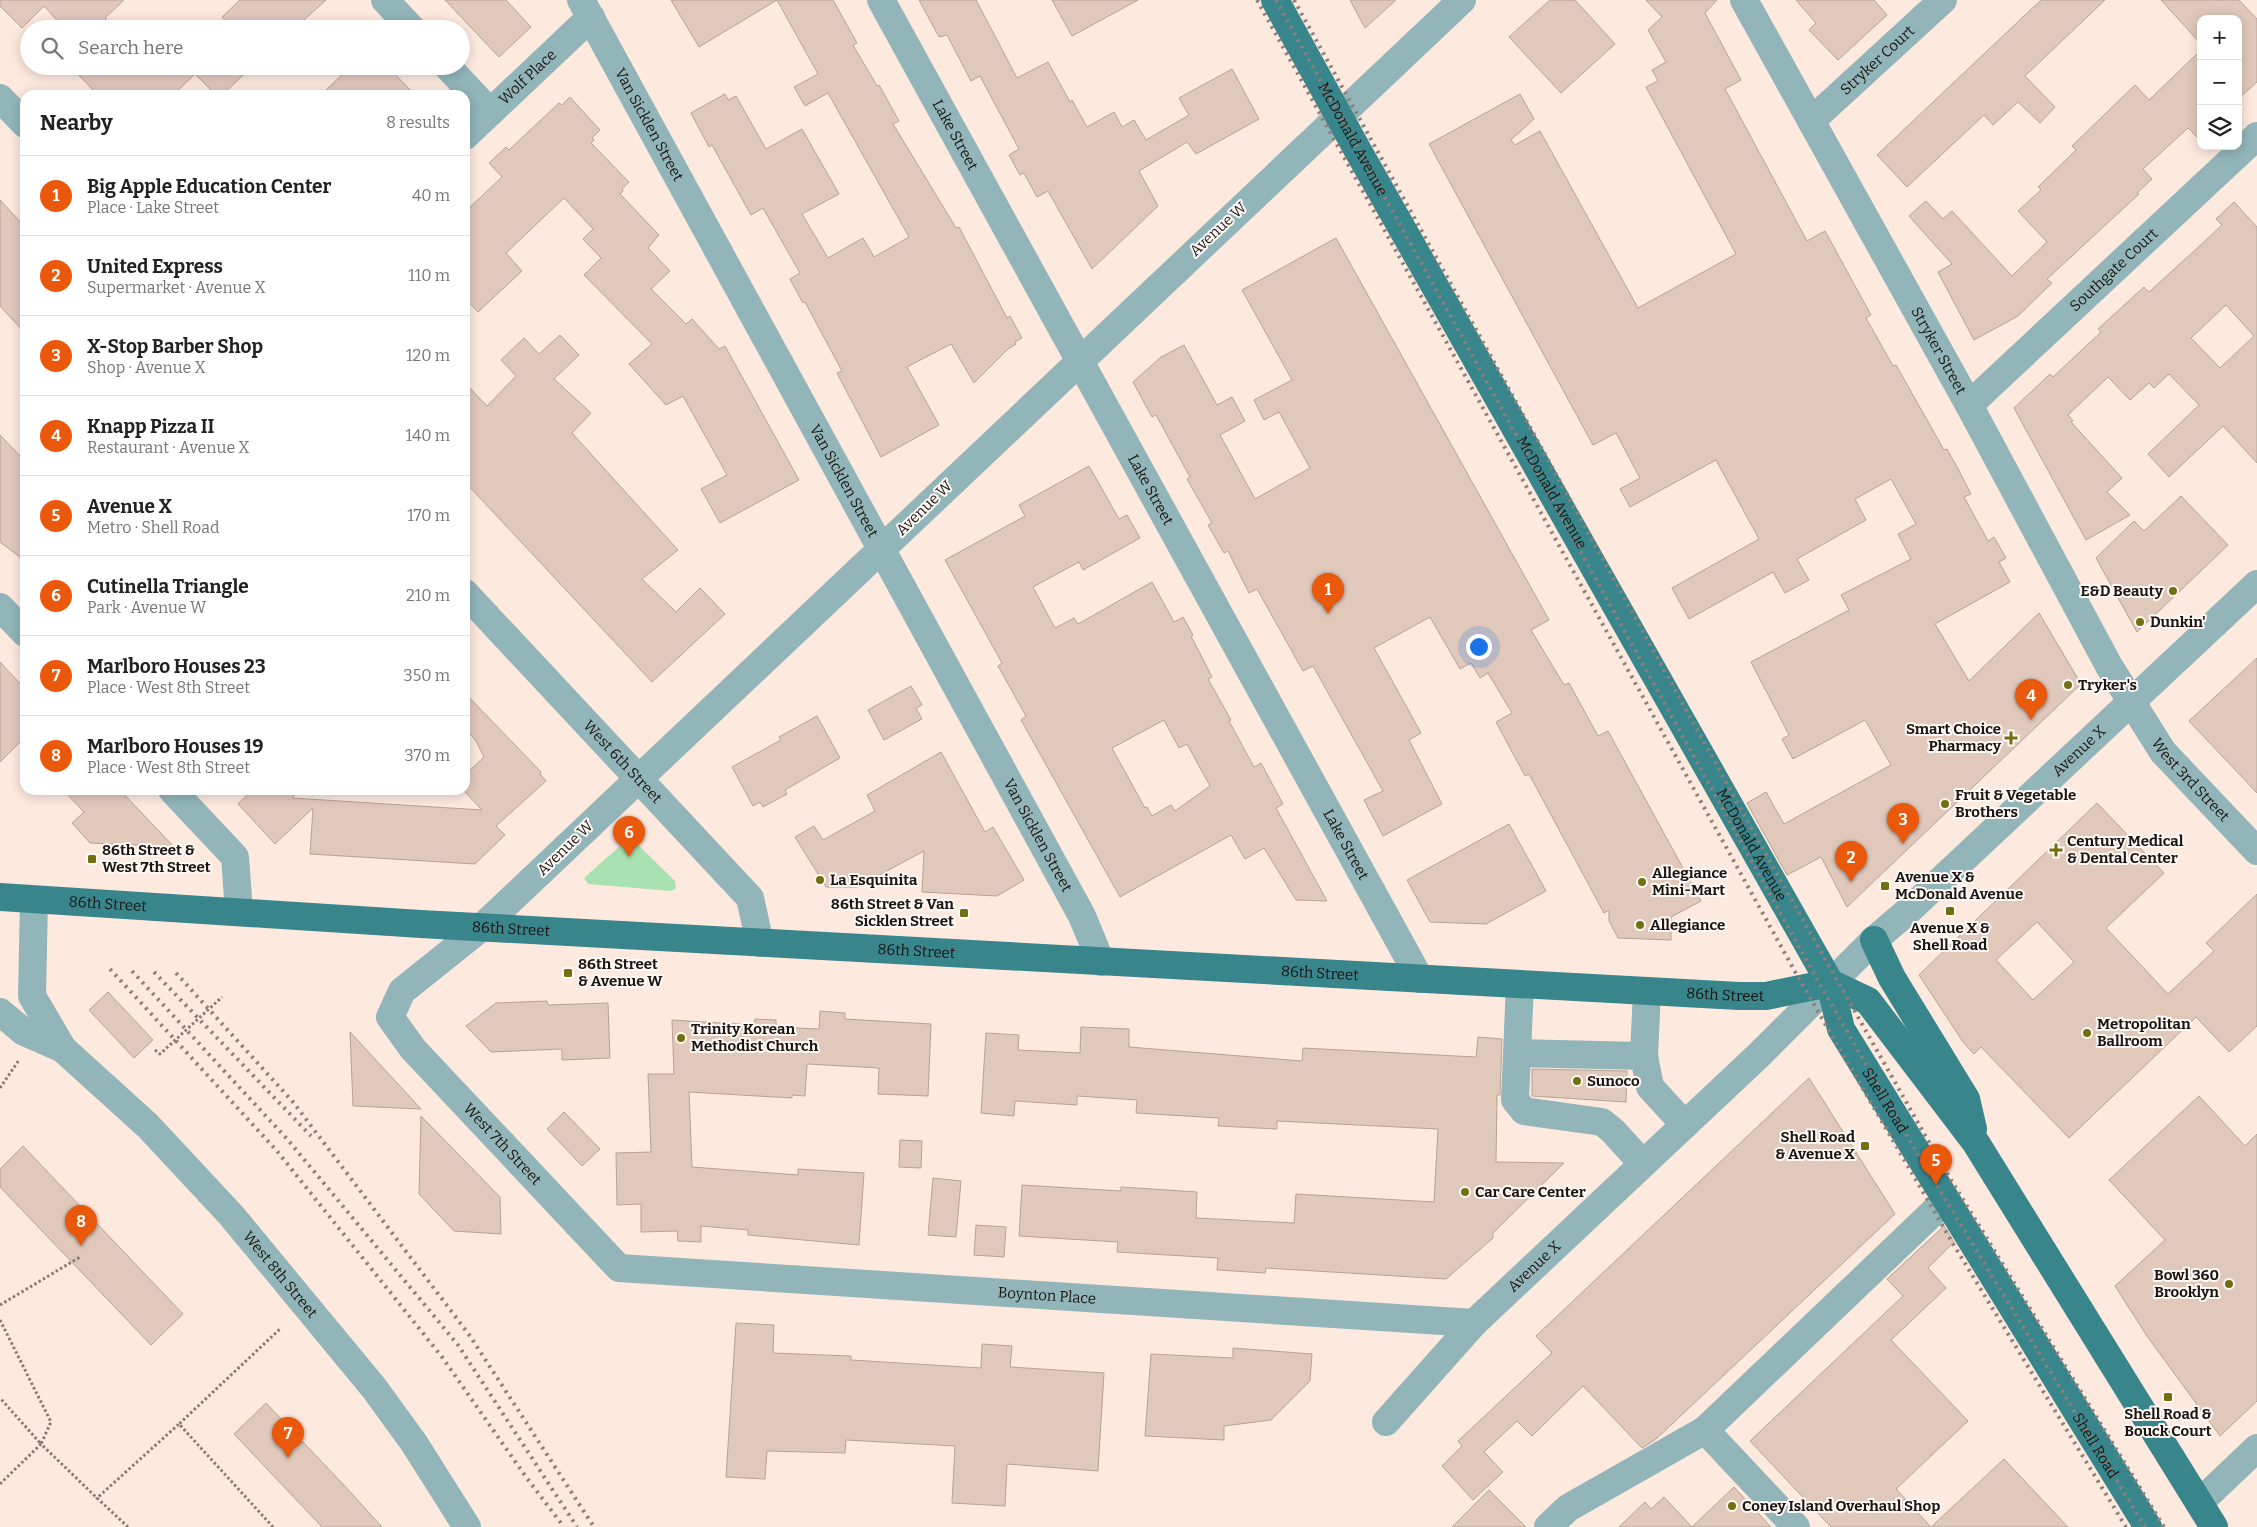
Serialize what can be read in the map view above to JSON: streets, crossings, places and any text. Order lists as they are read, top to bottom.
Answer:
{
  "streets": {
    "main road": ["McDonald Avenue", "86th Street", "Shell Road"],
    "street": [
      "Stryker Court",
      "Wolf Place",
      "Van Sicklen Street",
      "Lake Street",
      "Avenue W",
      "Southgate Court",
      "Stryker Street",
      "Avenue X",
      "West 6th Street",
      "West 3rd Street",
      "West 7th Street",
      "West 8th Street",
      "Boynton Place"
    ]
  },
  "crossings": [
    ["Stryker Court", "Stryker Street"],
    ["Wolf Place", "Van Sicklen Street"],
    ["Van Sicklen Street", "Avenue W"],
    ["Van Sicklen Street", "86th Street"],
    ["Lake Street", "Avenue W"],
    ["Lake Street", "86th Street"],
    ["McDonald Avenue", "Avenue W"],
    ["McDonald Avenue", "Avenue X"],
    ["McDonald Avenue", "86th Street"],
    ["McDonald Avenue", "Shell Road"],
    ["Avenue W", "West 6th Street"],
    ["Avenue W", "86th Street"],
    ["Avenue W", "West 7th Street"],
    ["Southgate Court", "Stryker Street"],
    ["Stryker Street", "Avenue X"],
    ["Stryker Street", "West 3rd Street"],
    ["Avenue X", "West 3rd Street"],
    ["Avenue X", "86th Street"],
    ["Avenue X", "Shell Road"],
    ["Avenue X", "Boynton Place"],
    ["West 6th Street", "86th Street"],
    ["86th Street", "Shell Road"],
    ["86th Street", "West 8th Street"],
    ["West 7th Street", "Boynton Place"]
  ],
  "places": {
    "other": [
      "E&D Beauty",
      "Dunkin'",
      "Tryker's",
      "Fruit & Vegetable Brothers",
      "La Esquinita",
      "Allegiance Mini-Mart",
      "Allegiance",
      "Metropolitan Ballroom",
      "Trinity Korean Methodist Church",
      "Sunoco",
      "Car Care Center",
      "Bowl 360 Brooklyn",
      "Coney Island Overhaul Shop"
    ],
    "health": ["Smart Choice Pharmacy", "Century Medical & Dental Center"],
    "transit": [
      "86th Street & West 7th Street",
      "Avenue X & McDonald Avenue",
      "Avenue X & Shell Road",
      "86th Street & Van Sicklen Street",
      "86th Street & Avenue W",
      "Shell Road & Avenue X",
      "Shell Road & Bouck Court"
    ]
  },
  "page": {
    "map_buttons": ["+", "−"],
    "search": "Search here",
    "heading": ["Nearby", "8 results"],
    "list": [
      {
        "mark": "1",
        "name": "Big Apple Education Center",
        "note": "Place · Lake Street",
        "value": "40 m"
      },
      {
        "mark": "2",
        "name": "United Express",
        "note": "Supermarket · Avenue X",
        "value": "110 m"
      },
      {
        "mark": "3",
        "name": "X-Stop Barber Shop",
        "note": "Shop · Avenue X",
        "value": "120 m"
      },
      {
        "mark": "4",
        "name": "Knapp Pizza II",
        "note": "Restaurant · Avenue X",
        "value": "140 m"
      },
      {
        "mark": "5",
        "name": "Avenue X",
        "note": "Metro · Shell Road",
        "value": "170 m"
      },
      {
        "mark": "6",
        "name": "Cutinella Triangle",
        "note": "Park · Avenue W",
        "value": "210 m"
      },
      {
        "mark": "7",
        "name": "Marlboro Houses 23",
        "note": "Place · West 8th Street",
        "value": "350 m"
      },
      {
        "mark": "8",
        "name": "Marlboro Houses 19",
        "note": "Place · West 8th Street",
        "value": "370 m"
      }
    ],
    "pins": [
      "1",
      "4",
      "3",
      "6",
      "2",
      "5",
      "8",
      "7"
    ]
  }
}
